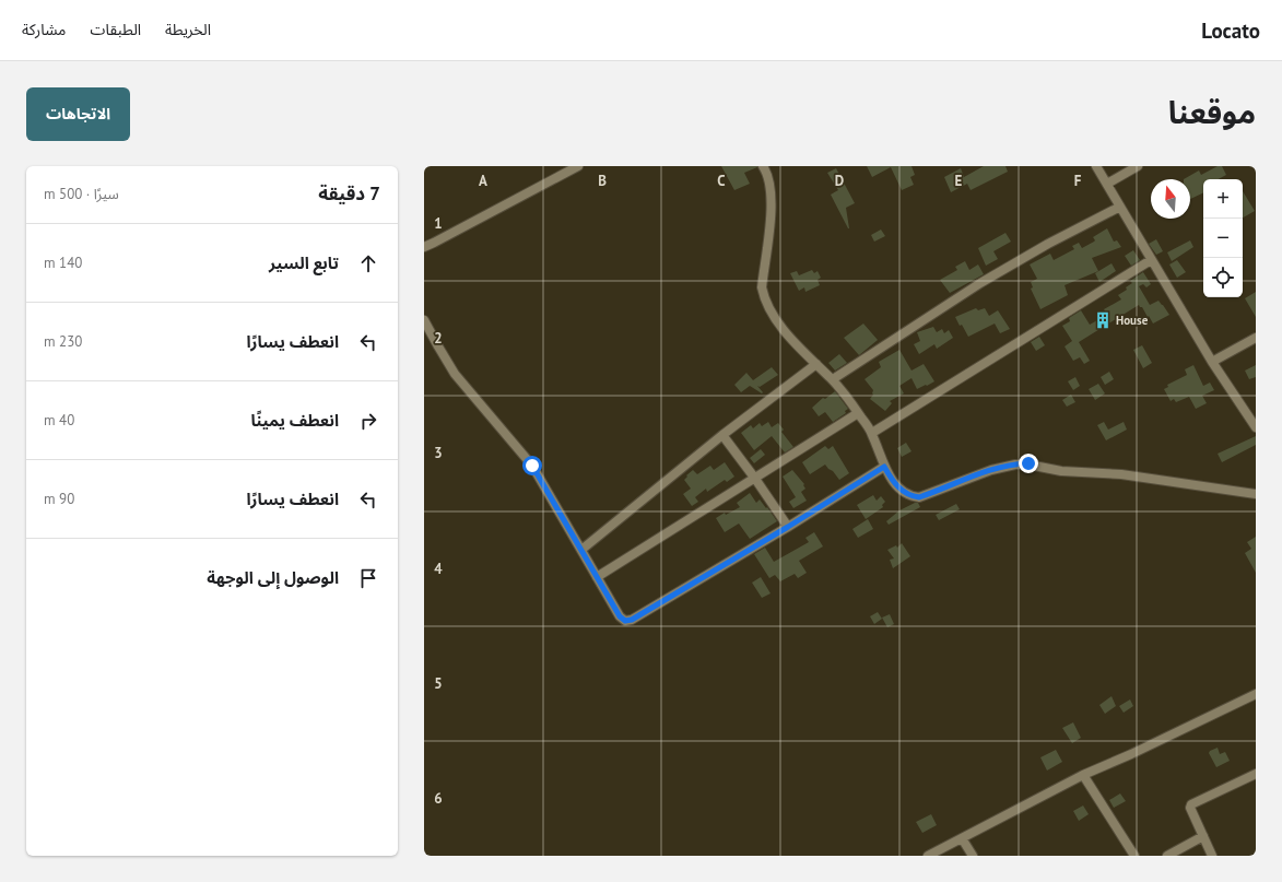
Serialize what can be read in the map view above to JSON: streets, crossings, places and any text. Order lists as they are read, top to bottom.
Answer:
{
  "places": {
    "building": ["House"]
  },
  "north": "top",
  "page": {
    "header": "Locato",
    "nav": ["الخريطة", "الطبقات", "مشاركة"],
    "title": "موقعنا",
    "buttons": "الاتجاهات",
    "heading": ["7 دقيقة", "سيرًا · 500 m"],
    "map_buttons": ["+", "−"],
    "list": [
      ["تابع السير", "140 m"],
      ["انعطف يسارًا", "230 m"],
      ["انعطف يمينًا", "40 m"],
      ["انعطف يسارًا", "90 m"],
      "الوصول إلى الوجهة"
    ]
  },
  "grid": {
    "columns": [
      "A",
      "B",
      "C",
      "D",
      "E",
      "F"
    ],
    "rows": [
      "1",
      "2",
      "3",
      "4",
      "5",
      "6"
    ]
  }
}
